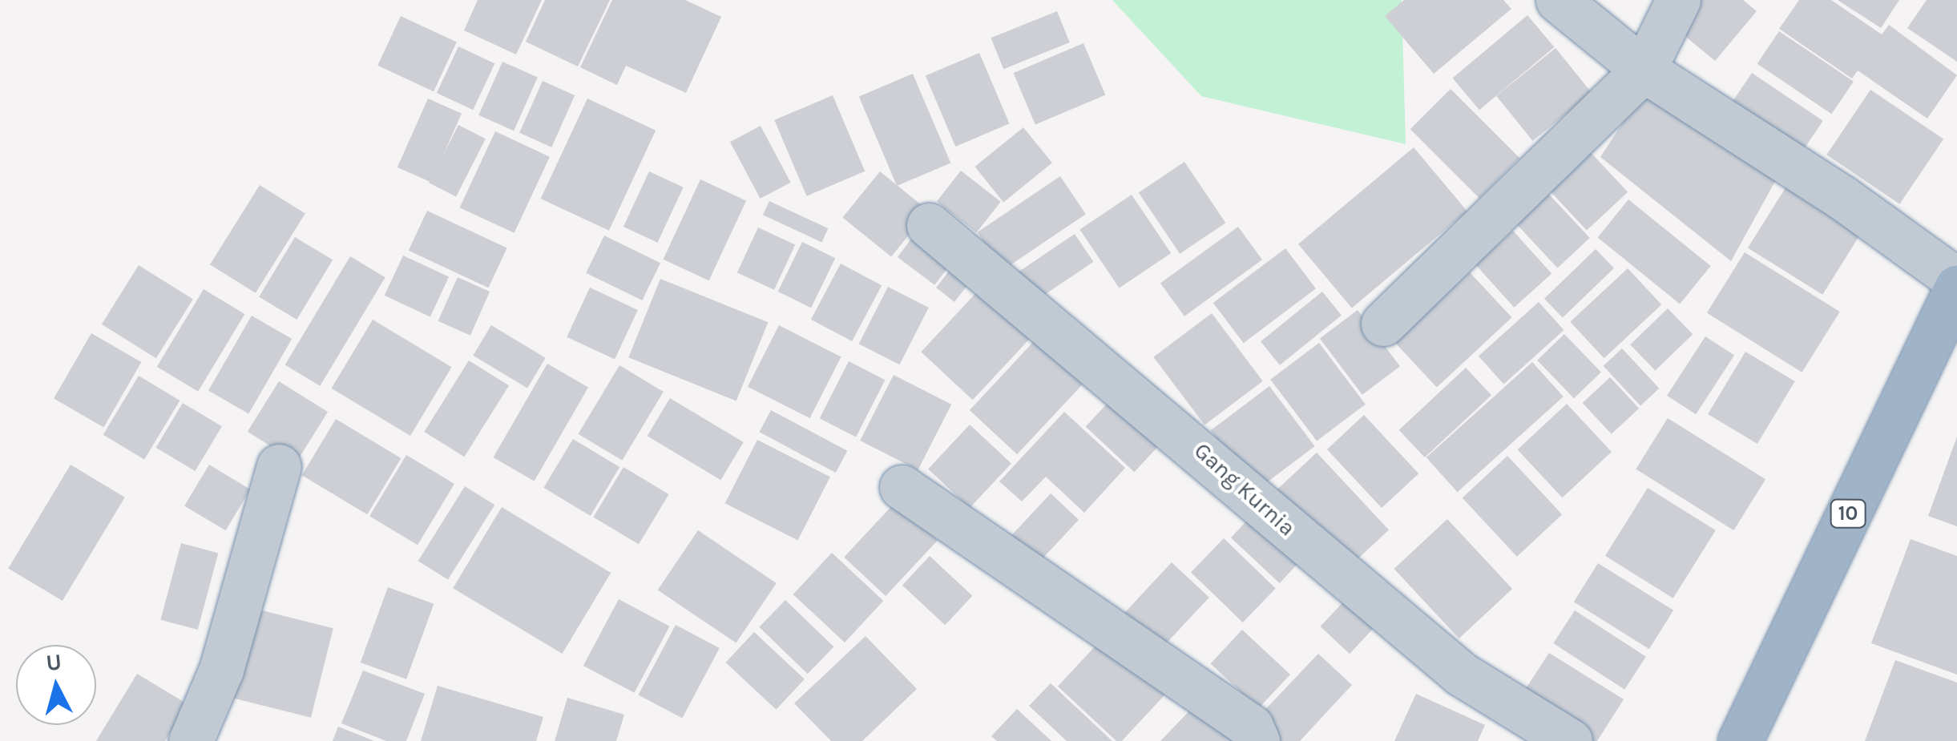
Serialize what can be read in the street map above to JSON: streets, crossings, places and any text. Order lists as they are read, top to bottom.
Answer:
{
  "streets": {
    "highway": ["10"],
    "street": ["Gang Kurnia"]
  },
  "north": "top"
}
